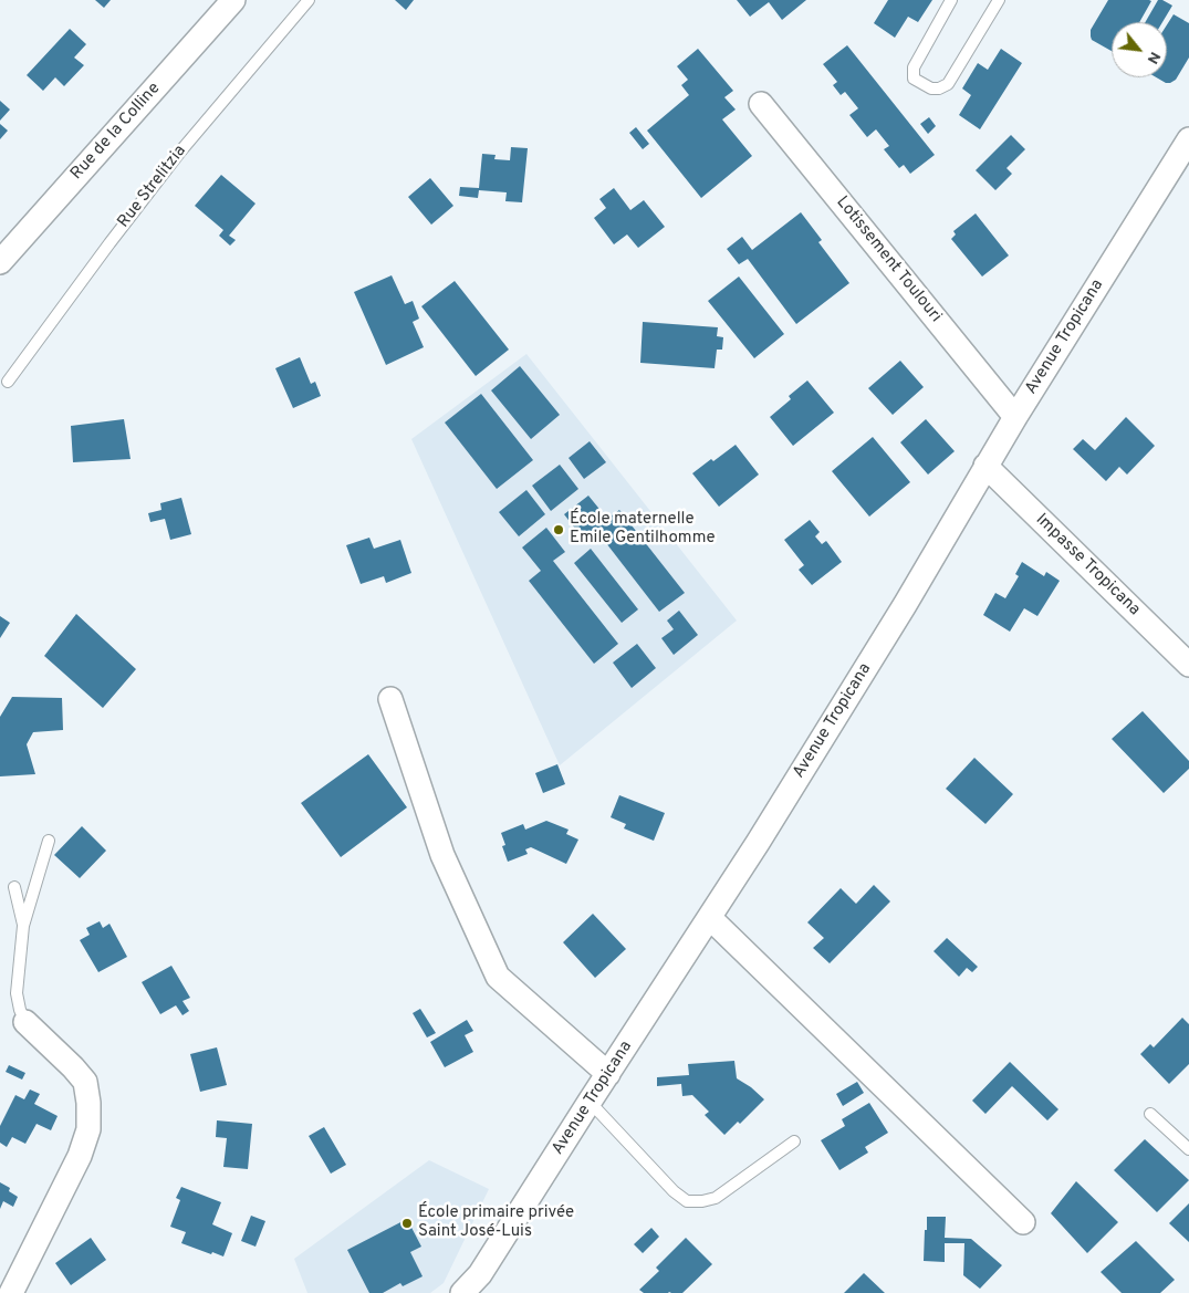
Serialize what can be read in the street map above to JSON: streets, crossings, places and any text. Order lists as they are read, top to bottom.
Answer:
{
  "streets": {
    "street": [
      "Rue de la Colline",
      "Lotissement Toulouri",
      "Avenue Tropicana",
      "Impasse Tropicana"
    ],
    "lane": ["Rue Strelitzia"]
  },
  "crossings": [
    ["Lotissement Toulouri", "Avenue Tropicana"],
    ["Avenue Tropicana", "Impasse Tropicana"]
  ],
  "places": ["École maternelle Emile Gentilhomme", "École primaire privée Saint José-Luis"],
  "north": "bottom right"
}
